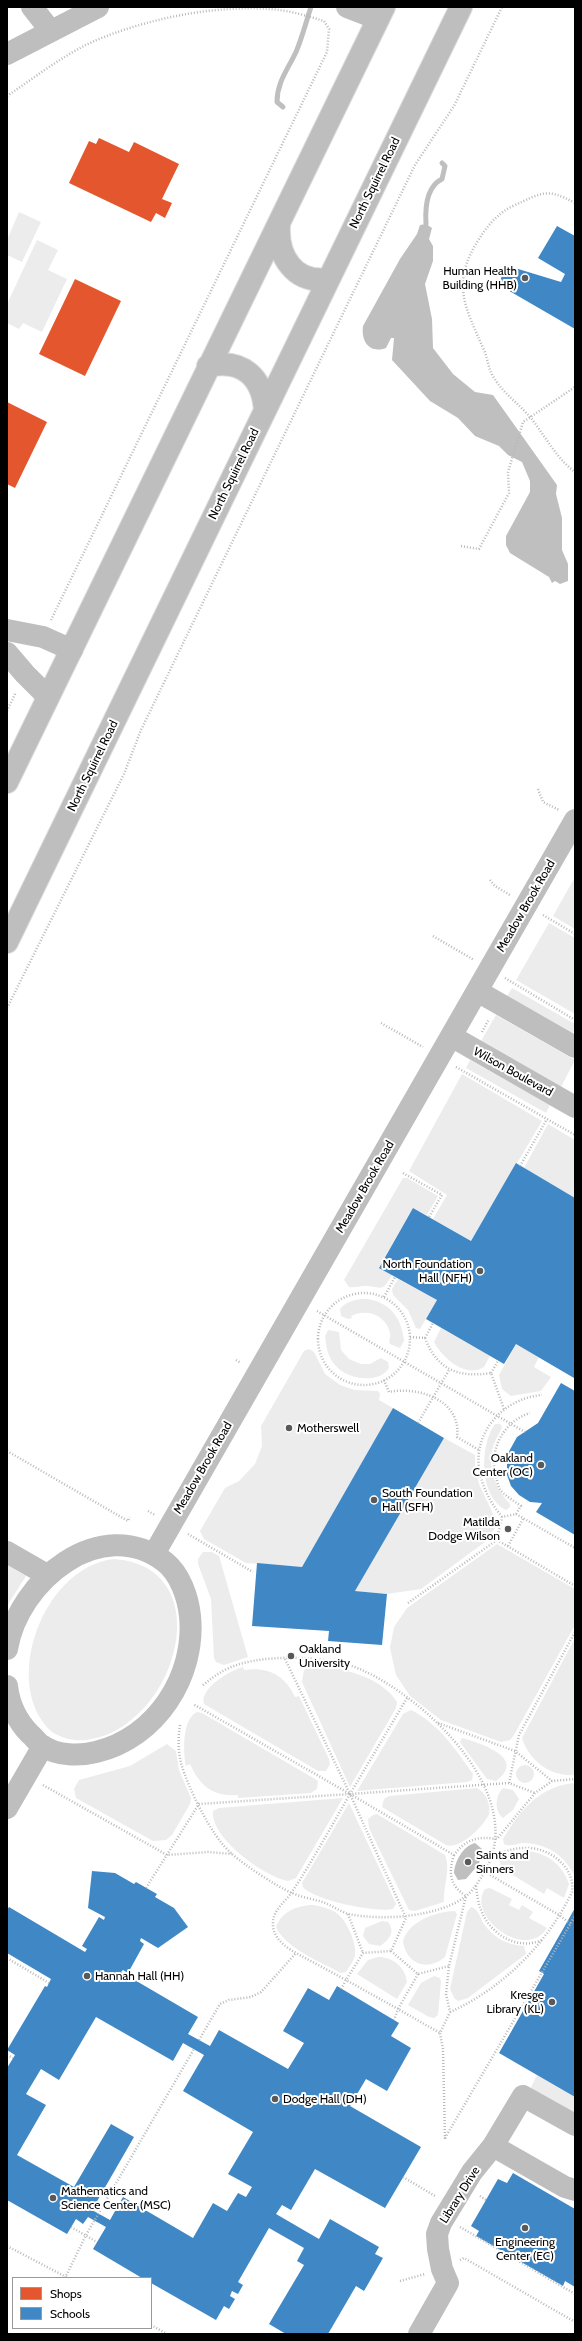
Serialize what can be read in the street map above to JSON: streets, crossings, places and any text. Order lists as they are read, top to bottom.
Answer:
{
  "streets": {
    "main road": [
      "North Squirrel Road",
      "Meadow Brook Road",
      "Wilson Boulevard",
      "Library Drive"
    ]
  },
  "crossings": [
    ["Meadow Brook Road", "Wilson Boulevard"]
  ],
  "places": [
    "Human Health Building (HHB)",
    "North Foundation Hall (NFH)",
    "Motherswell",
    "Oakland Center (OC)",
    "South Foundation Hall (SFH)",
    "Matilda Dodge Wilson",
    "Oakland University",
    "Saints and Sinners",
    "Hannah Hall (HH)",
    "Kresge Library (KL)",
    "Dodge Hall (DH)",
    "Mathematics and Science Center (MSC)",
    "Engineering Center (EC)"
  ],
  "legend": ["Shops", "Schools"]
}
